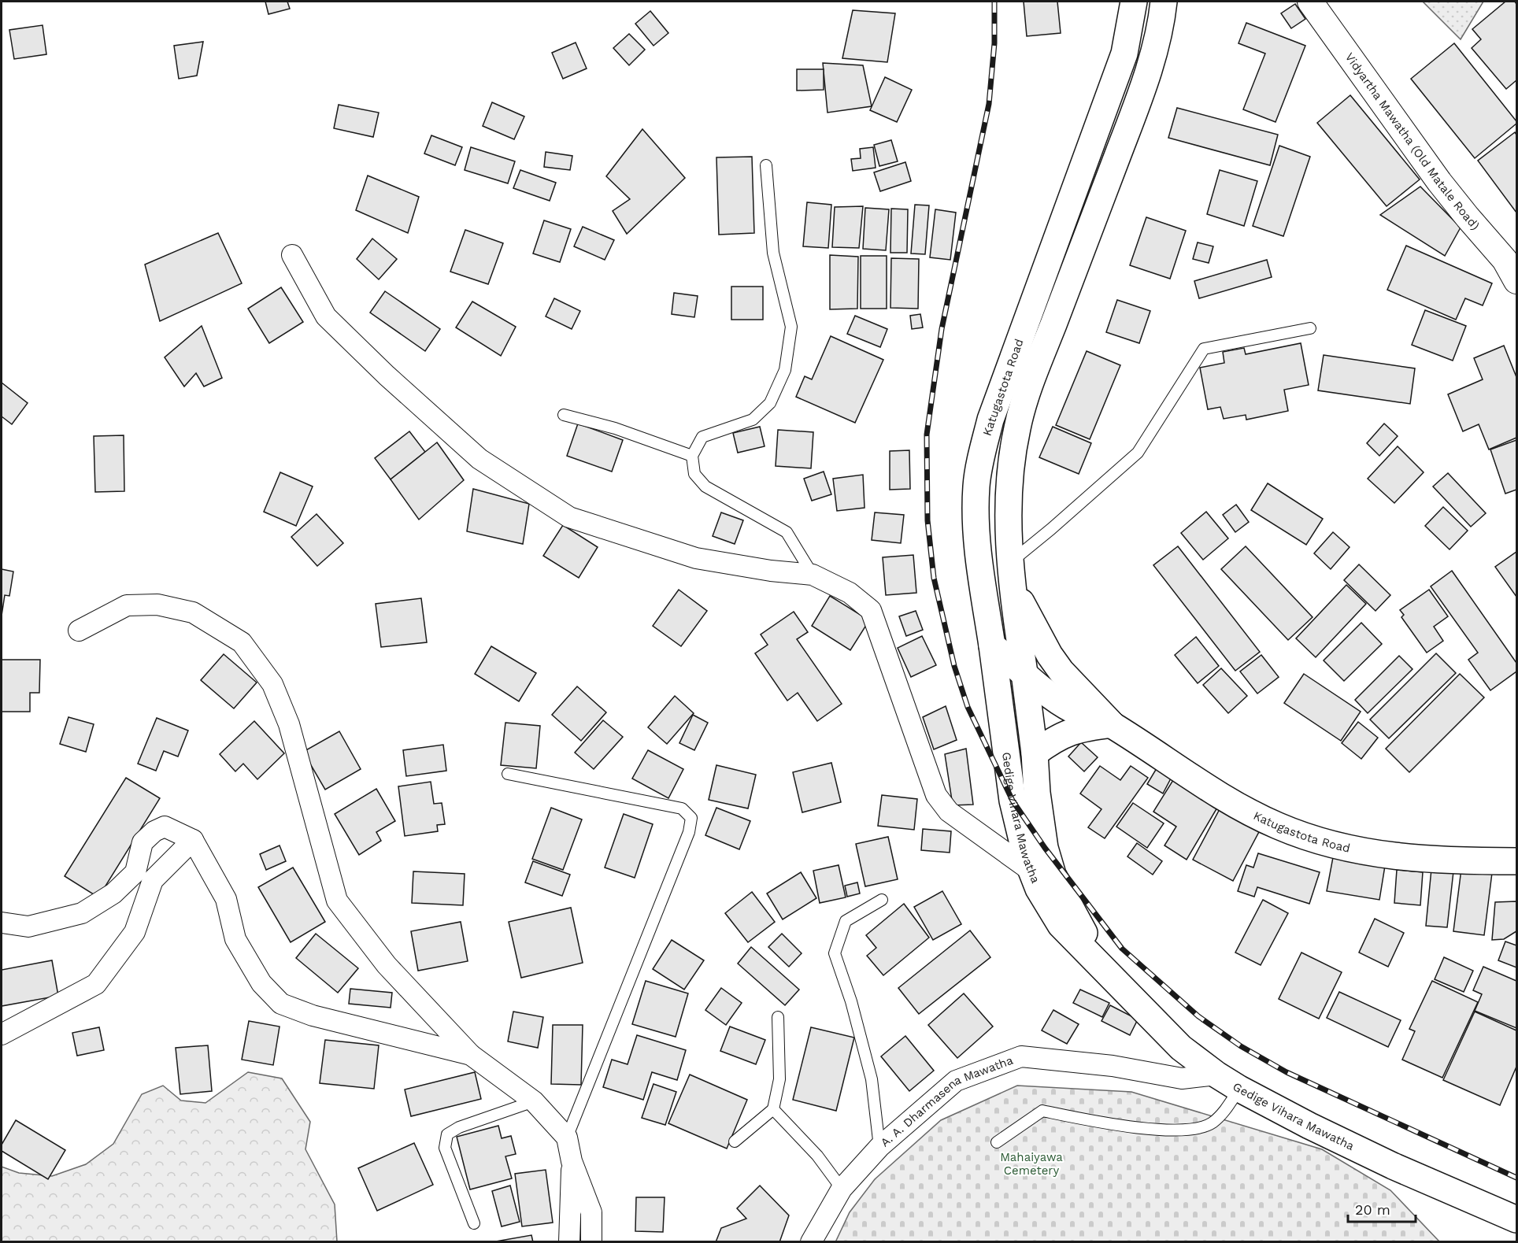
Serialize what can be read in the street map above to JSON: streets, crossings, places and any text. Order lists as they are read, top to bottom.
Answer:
{
  "streets": {
    "main road": ["Katugastota Road", "Gedige Vihara Mawatha"],
    "street": ["Vidyartha Mawatha (Old Matale Road)", "A. A. Dharmasena Mawatha"]
  },
  "crossings": [
    ["Katugastota Road", "Gedige Vihara Mawatha"],
    ["Gedige Vihara Mawatha", "A. A. Dharmasena Mawatha"]
  ],
  "parks": ["Mahaiyawa Cemetery"],
  "scale_bar": "20 m"
}
